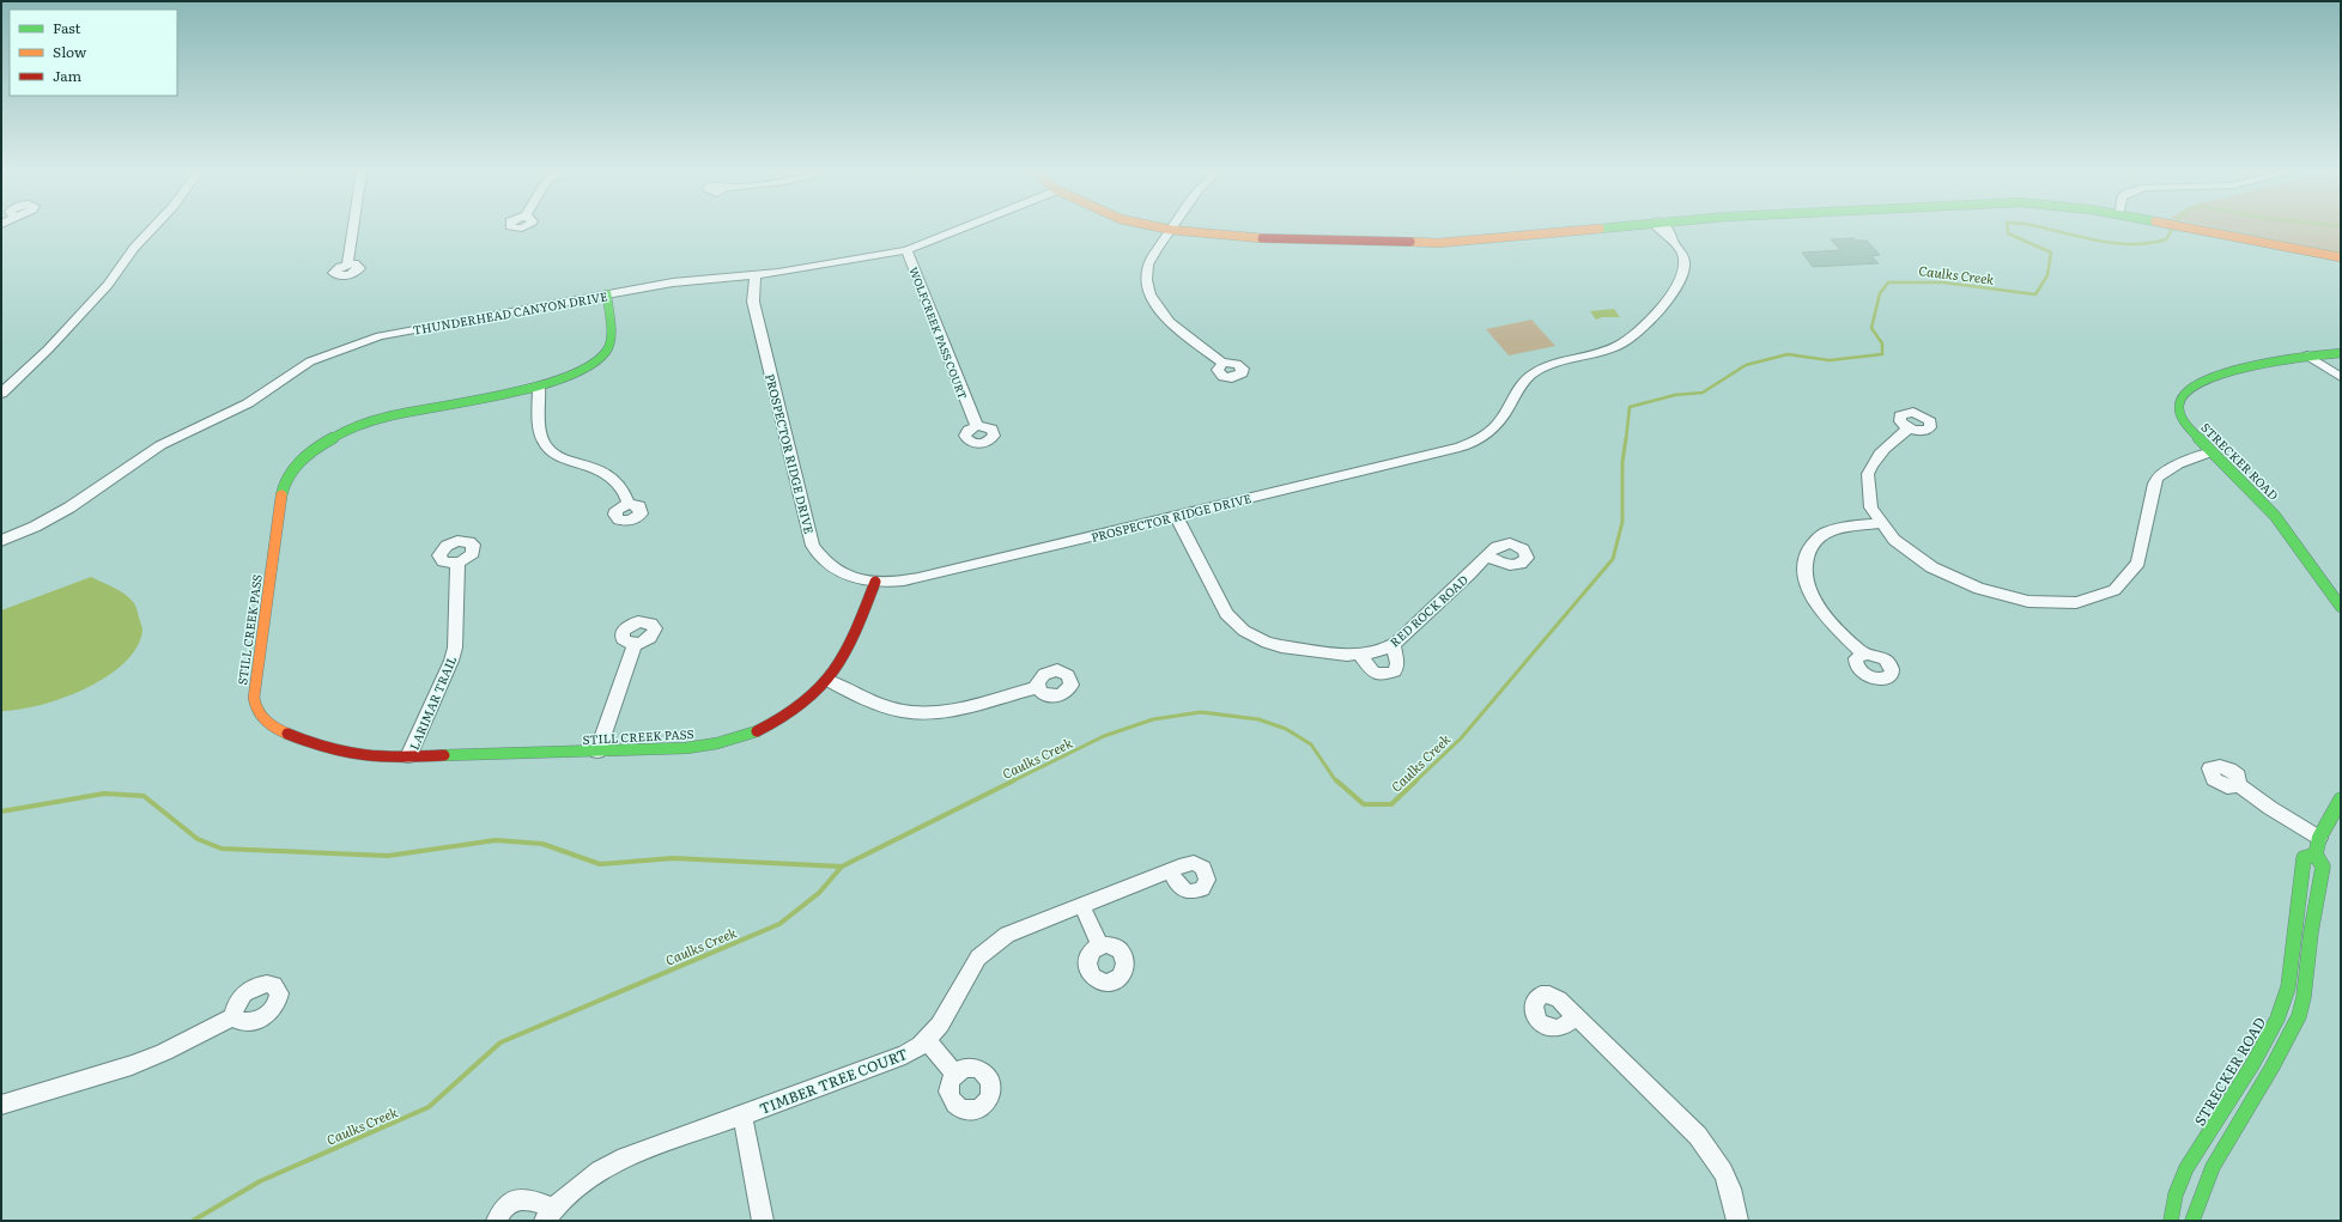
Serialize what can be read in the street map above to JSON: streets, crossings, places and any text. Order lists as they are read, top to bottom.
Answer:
{
  "streets": {
    "street": [
      "THUNDERHEAD CANYON DRIVE",
      "WOLFCREEK PASS COURT",
      "PROSPECTOR RIDGE DRIVE",
      "STRECKER ROAD",
      "RED ROCK ROAD",
      "STILL CREEK PASS",
      "LARIMAR TRAIL",
      "TIMBER TREE COURT"
    ]
  },
  "crossings": [
    ["THUNDERHEAD CANYON DRIVE", "WOLFCREEK PASS COURT"],
    ["THUNDERHEAD CANYON DRIVE", "PROSPECTOR RIDGE DRIVE"],
    ["THUNDERHEAD CANYON DRIVE", "STILL CREEK PASS"],
    ["PROSPECTOR RIDGE DRIVE", "RED ROCK ROAD"],
    ["PROSPECTOR RIDGE DRIVE", "STILL CREEK PASS"],
    ["STILL CREEK PASS", "LARIMAR TRAIL"]
  ],
  "water": ["Caulks Creek"],
  "legend": ["Fast", "Slow", "Jam"]
}
